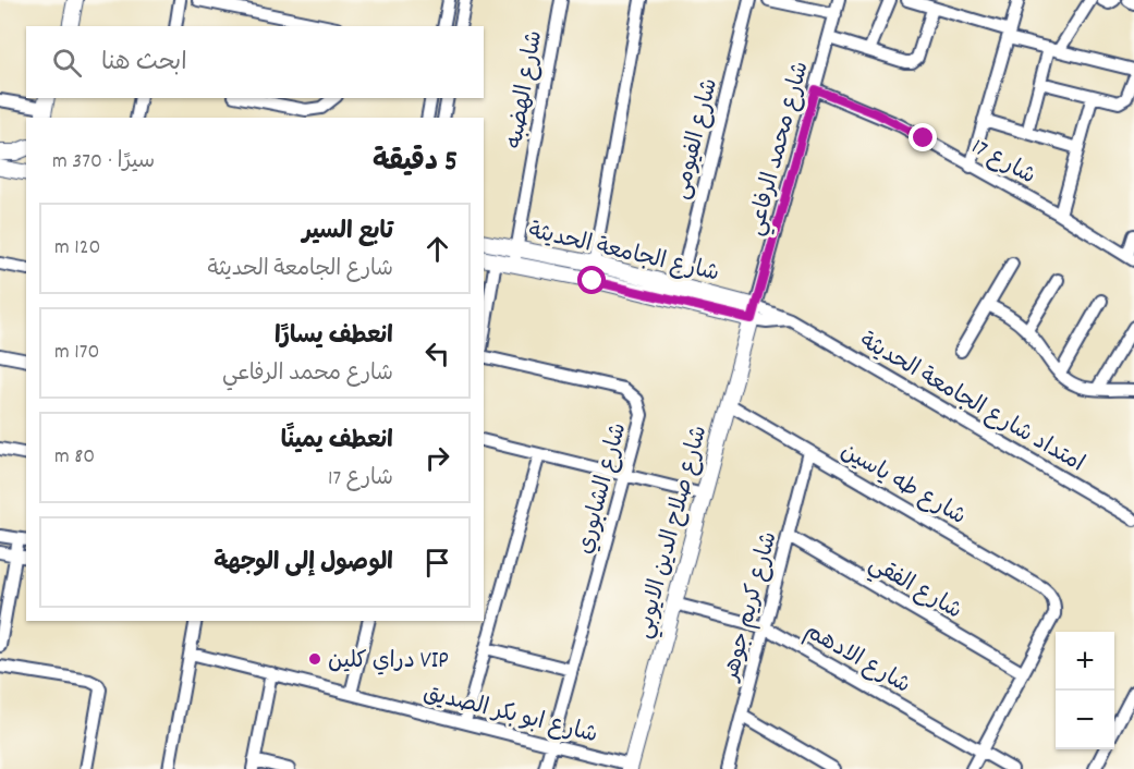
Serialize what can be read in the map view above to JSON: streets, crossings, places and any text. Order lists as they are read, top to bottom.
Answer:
{
  "streets": {
    "street": [
      "شارع الهضبه",
      "شارع الفيومى",
      "شارع محمد الرفاعي",
      "شارع 17",
      "شارع الجامعة الحديثة",
      "امتداد شارع الجامعة الحديثة",
      "شارع طه ياسين",
      "شارع الشابوري",
      "شارع صلاح الدين الايوبي",
      "شارع الفقي",
      "شارع كريم جوهر",
      "شارع الادهم",
      "شارع ابو بكر الصديق"
    ]
  },
  "crossings": [
    ["شارع الهضبه", "شارع الجامعة الحديثة"],
    ["شارع الفيومى", "شارع الجامعة الحديثة"],
    ["شارع محمد الرفاعي", "شارع 17"],
    ["شارع محمد الرفاعي", "شارع الجامعة الحديثة"],
    ["شارع محمد الرفاعي", "امتداد شارع الجامعة الحديثة"],
    ["شارع محمد الرفاعي", "شارع صلاح الدين الايوبي"],
    ["شارع الجامعة الحديثة", "امتداد شارع الجامعة الحديثة"],
    ["شارع الجامعة الحديثة", "شارع صلاح الدين الايوبي"],
    ["امتداد شارع الجامعة الحديثة", "شارع صلاح الدين الايوبي"],
    ["شارع طه ياسين", "شارع صلاح الدين الايوبي"],
    ["شارع طه ياسين", "شارع الفقي"],
    ["شارع طه ياسين", "شارع كريم جوهر"],
    ["شارع الشابوري", "شارع ابو بكر الصديق"],
    ["شارع صلاح الدين الايوبي", "شارع الادهم"],
    ["شارع صلاح الدين الايوبي", "شارع ابو بكر الصديق"],
    ["شارع الفقي", "شارع كريم جوهر"],
    ["شارع كريم جوهر", "شارع الادهم"]
  ],
  "places": ["دراي كلين VIP"],
  "page": {
    "search": "ابحث هنا",
    "heading": ["5 دقيقة", "سيرًا · 370 m"],
    "list": [
      ["تابع السير", "شارع الجامعة الحديثة", "120 m"],
      ["انعطف يسارًا", "شارع محمد الرفاعي", "170 m"],
      ["انعطف يمينًا", "شارع 17", "80 m"],
      "الوصول إلى الوجهة"
    ],
    "map_buttons": ["+", "−"]
  }
}
